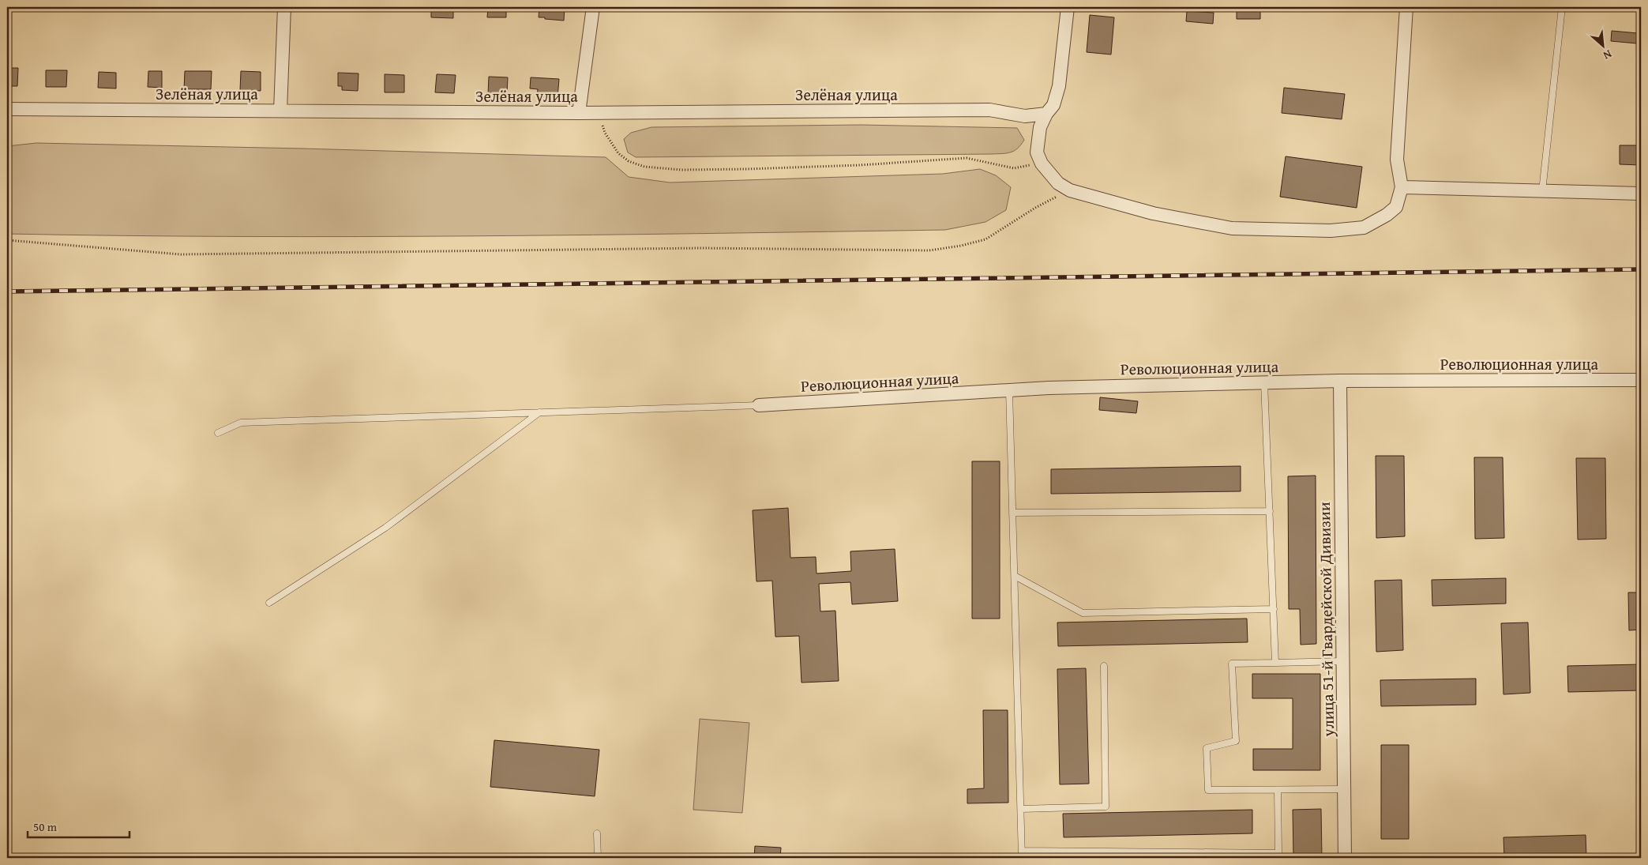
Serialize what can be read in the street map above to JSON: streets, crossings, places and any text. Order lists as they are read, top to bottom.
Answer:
{
  "streets": {
    "street": ["Зелёная улица", "Революционная улица", "улица 51-й Гвардейской Дивизии"]
  },
  "crossings": [
    ["Революционная улица", "улица 51-й Гвардейской Дивизии"]
  ],
  "scale_bar": "50 m",
  "north": "bottom right"
}
